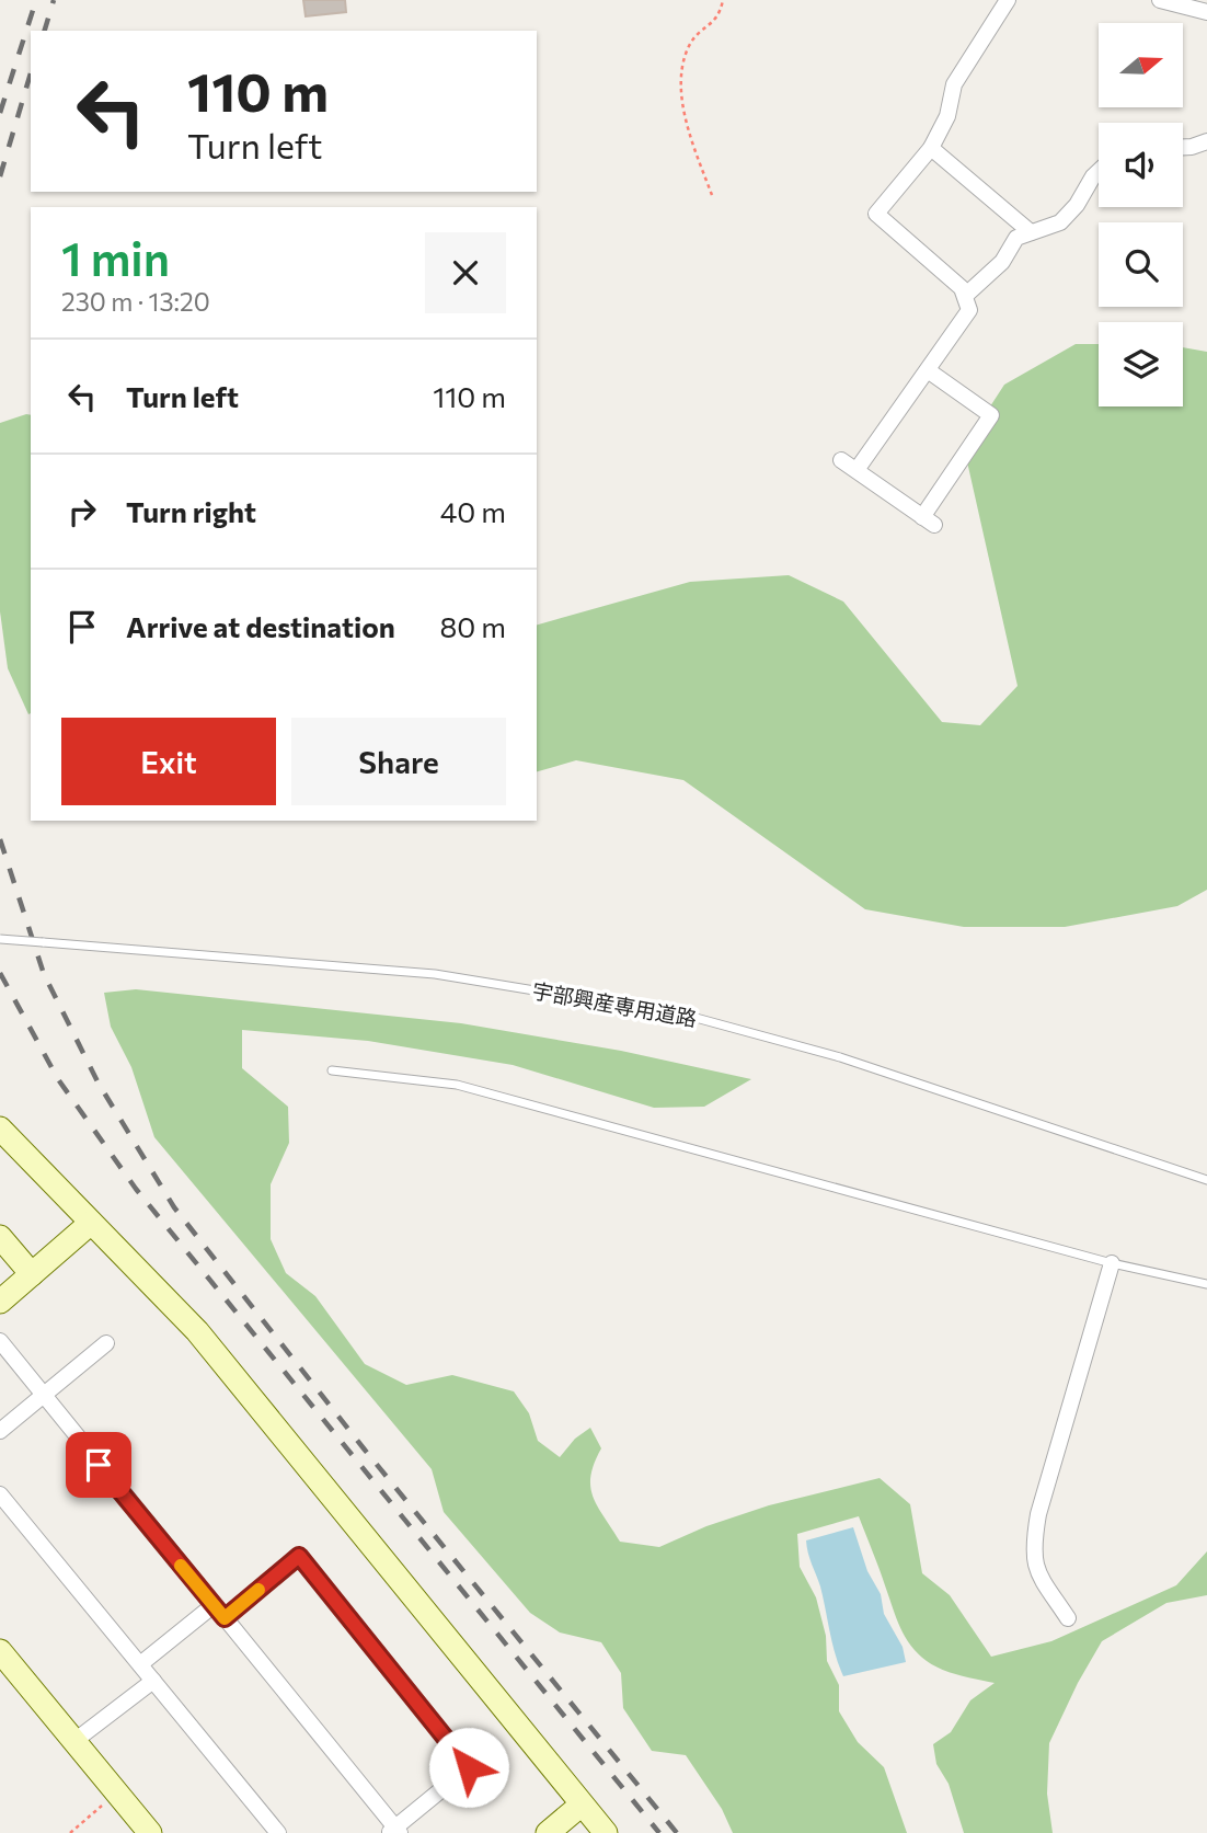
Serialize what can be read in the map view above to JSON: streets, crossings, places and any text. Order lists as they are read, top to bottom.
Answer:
{
  "streets": {
    "lane": ["宇部興産専用道路"]
  },
  "north": "right",
  "page": {
    "turn": ["110 m", "Turn left"],
    "heading": ["1 min", "230 m · 13:20"],
    "list": [
      {
        "name": "Turn left",
        "value": "110 m"
      },
      {
        "name": "Turn right",
        "value": "40 m"
      },
      {
        "name": "Arrive at destination",
        "value": "80 m"
      }
    ],
    "buttons": ["Exit", "Share"]
  }
}
